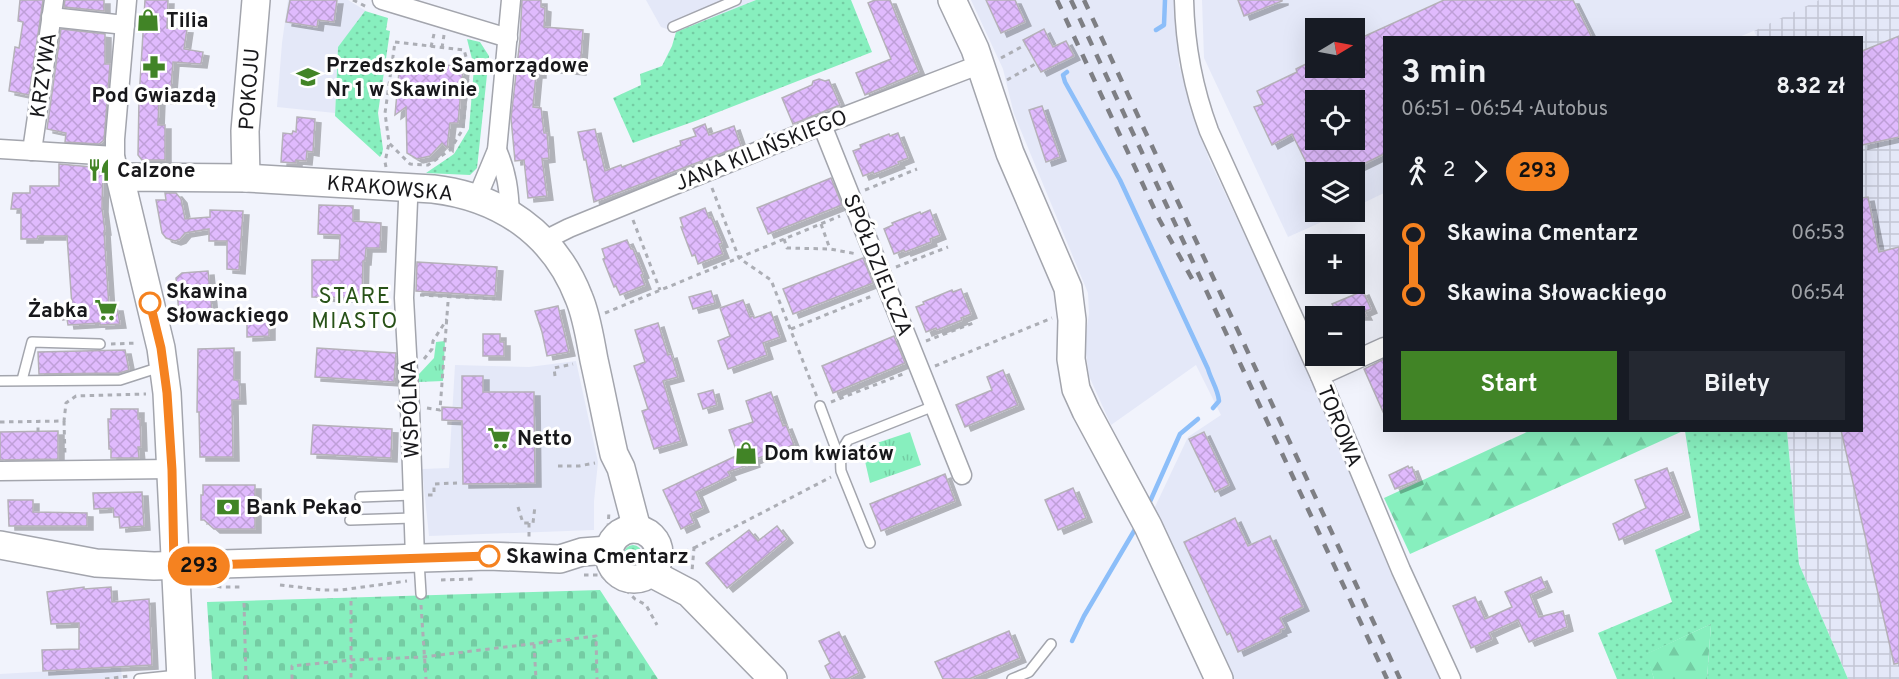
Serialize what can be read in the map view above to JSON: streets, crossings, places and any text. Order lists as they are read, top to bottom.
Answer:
{
  "streets": {
    "street": [
      "KRZYWA",
      "POKOJU",
      "JANA KILIŃSKIEGO",
      "KRAKOWSKA",
      "SPÓŁDZIELCZA",
      "WSPÓLNA",
      "TOROWA"
    ]
  },
  "crossings": [
    ["POKOJU", "KRAKOWSKA"],
    ["JANA KILIŃSKIEGO", "KRAKOWSKA"],
    ["JANA KILIŃSKIEGO", "SPÓŁDZIELCZA"],
    ["KRAKOWSKA", "WSPÓLNA"]
  ],
  "districts": ["STARE MIASTO"],
  "places": {
    "shop": ["Tilia", "Dom kwiatów"],
    "pharmacy": ["Pod Gwiazdą"],
    "school or university": ["Przedszkole Samorządowe Nr 1 w Skawinie"],
    "restaurant": ["Calzone"],
    "other": ["Skawina Słowackiego", "Skawina Cmentarz"],
    "supermarket": ["Żabka", "Netto"],
    "bank": ["Bank Pekao"]
  },
  "lines": ["bus line 293"],
  "north": "right",
  "page": {
    "on_map": "293",
    "map_buttons": ["+", "−"],
    "heading": ["3 min", "06:51 – 06:54 · Autobus", "8.32 zł"],
    "legs": ["2", "293"],
    "list": [
      {
        "name": "Skawina Cmentarz",
        "value": "06:53"
      },
      {
        "name": "Skawina Słowackiego",
        "value": "06:54"
      }
    ],
    "buttons": ["Start", "Bilety"]
  }
}
